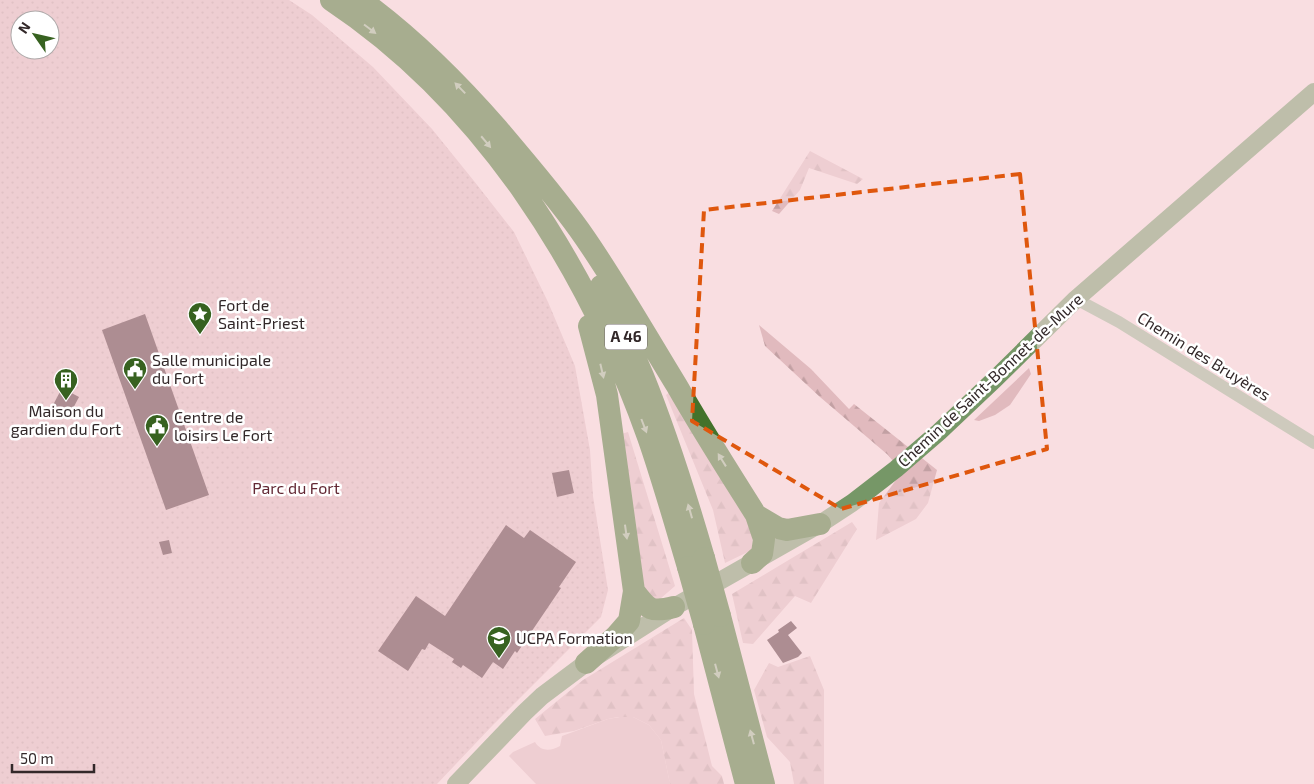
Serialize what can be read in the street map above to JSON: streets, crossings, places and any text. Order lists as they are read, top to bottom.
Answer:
{
  "streets": {
    "highway": ["A 46"],
    "street": ["Chemin des Bruyères", "Chemin de Saint-Bonnet-de-Mure"]
  },
  "crossings": [
    ["Chemin des Bruyères", "Chemin de Saint-Bonnet-de-Mure"]
  ],
  "parks": ["Parc du Fort"],
  "places": {
    "place": ["Fort de Saint-Priest"],
    "public building": ["Salle municipale du Fort", "Centre de loisirs Le Fort"],
    "building": ["Maison du gardien du Fort"],
    "school or university": ["UCPA Formation"]
  },
  "scale_bar": "50 m",
  "north": "top left"
}
